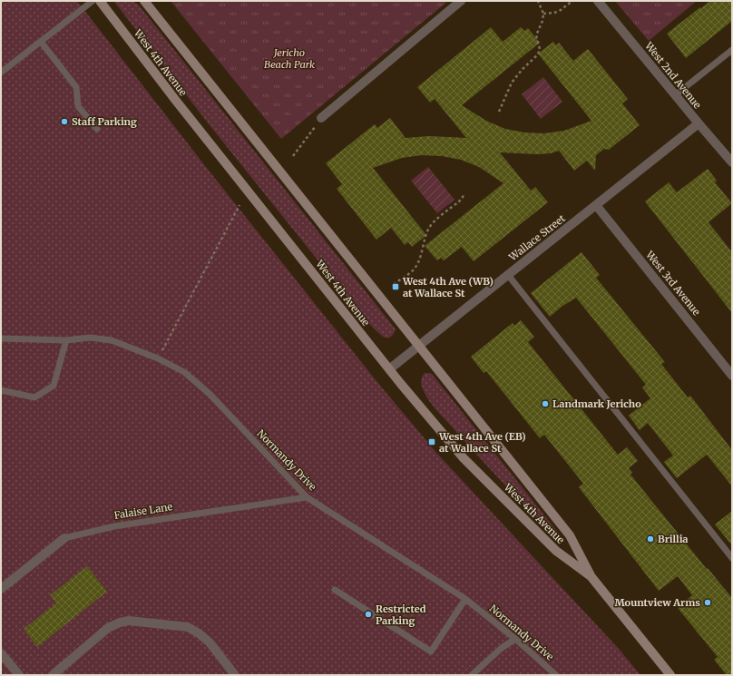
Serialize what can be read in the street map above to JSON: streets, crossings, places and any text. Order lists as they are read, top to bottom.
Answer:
{
  "streets": {
    "main road": ["West 4th Avenue"],
    "street": [
      "West 2nd Avenue",
      "Wallace Street",
      "West 3rd Avenue",
      "Falaise Lane"
    ],
    "lane": ["Normandy Drive"]
  },
  "crossings": [
    ["West 4th Avenue", "Wallace Street"],
    ["West 2nd Avenue", "Wallace Street"],
    ["Wallace Street", "West 3rd Avenue"],
    ["Normandy Drive", "Falaise Lane"]
  ],
  "parks": ["Jericho Beach Park"],
  "places": {
    "other": [
      "Staff Parking",
      "Landmark Jericho",
      "Brillia",
      "Mountview Arms",
      "Restricted Parking"
    ],
    "transit": ["West 4th Ave (WB) at Wallace St", "West 4th Ave (EB) at Wallace St"]
  }
}
